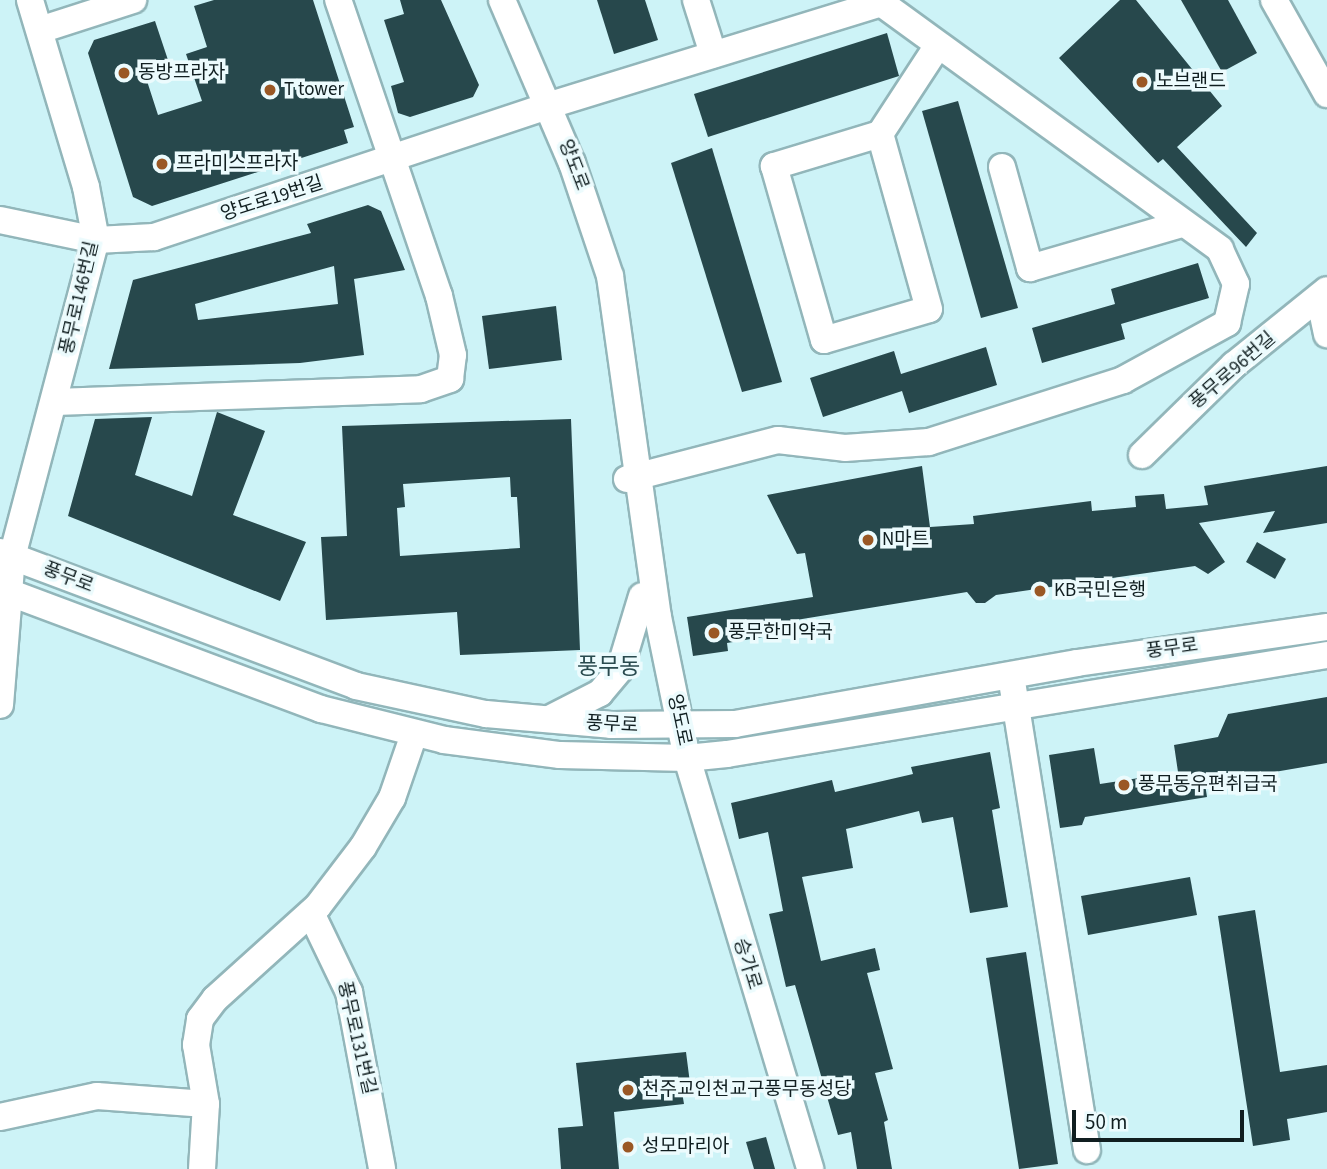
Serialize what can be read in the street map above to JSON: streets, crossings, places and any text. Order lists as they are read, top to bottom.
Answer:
{
  "streets": {
    "street": [
      "양도로",
      "양도로19번길",
      "풍무로146번길",
      "풍무로96번길",
      "풍무로",
      "승가로",
      "풍무로131번길"
    ]
  },
  "crossings": [
    ["양도로", "양도로19번길"],
    ["양도로", "풍무로"],
    ["양도로", "승가로"],
    ["양도로19번길", "풍무로146번길"],
    ["풍무로146번길", "풍무로"],
    ["풍무로", "승가로"]
  ],
  "districts": ["풍무동"],
  "places": [
    "동방프라자",
    "노브랜드",
    "T tower",
    "프라미스프라자",
    "N마트",
    "KB국민은행",
    "풍무한미약국",
    "풍무동우편취급국",
    "천주교인천교구풍무동성당",
    "성모마리아"
  ],
  "scale_bar": "50 m"
}
